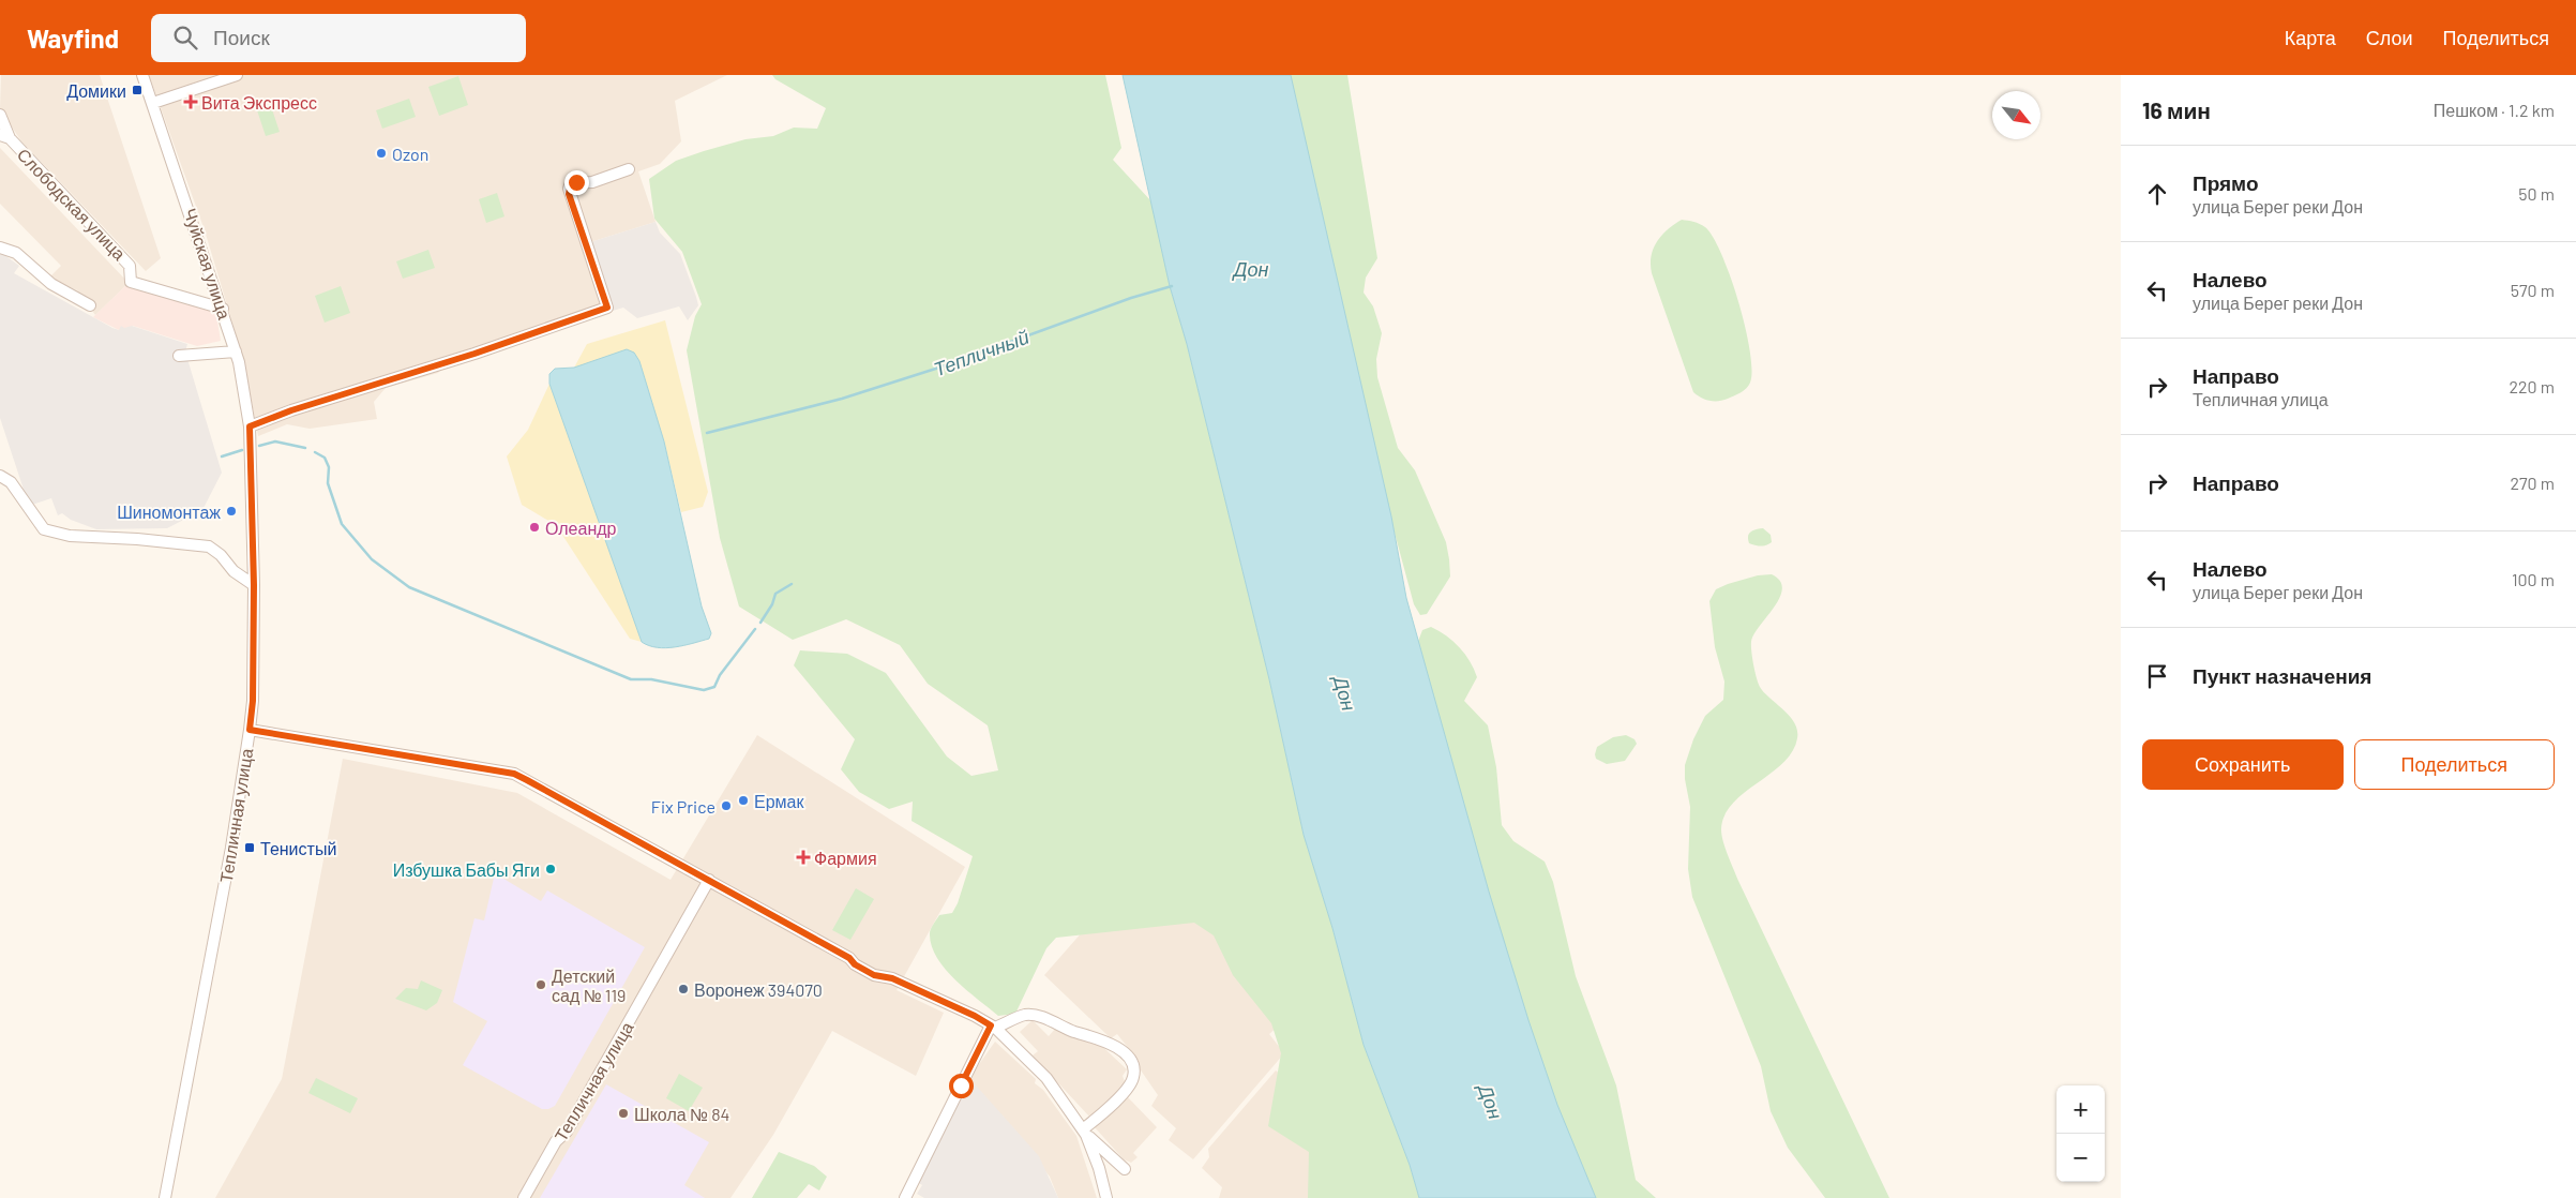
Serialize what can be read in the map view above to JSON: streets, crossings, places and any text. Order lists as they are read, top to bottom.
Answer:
{
  "streets": {
    "street": ["Слободская улица", "Чуйская улица", "Тепличная улица"]
  },
  "crossings": [
    ["Слободская улица", "Чуйская улица"],
    ["Чуйская улица", "Тепличная улица"]
  ],
  "water": ["Дон", "Тепличный"],
  "places": {
    "transit": ["Домики", "Тенистый"],
    "health": ["Вита Экспресс", "Фармия"],
    "other": [
      "Ozon",
      "Шиномонтаж",
      "Олеандр",
      "Ермак",
      "Fix Price",
      "Избушка Бабы Яги",
      "Детский сад № 119",
      "Воронеж 394070",
      "Школа № 84"
    ]
  },
  "north": "bottom right",
  "page": {
    "header": "Wayfind",
    "search": "Поиск",
    "nav": ["Карта", "Слои", "Поделиться"],
    "heading": ["16 мин", "Пешком · 1.2 km"],
    "list": [
      ["Прямо", "улица Берег реки Дон", "50 m"],
      ["Налево", "улица Берег реки Дон", "570 m"],
      ["Направо", "Тепличная улица", "220 m"],
      ["Направо", "270 m"],
      ["Налево", "улица Берег реки Дон", "100 m"],
      "Пункт назначения"
    ],
    "buttons": ["Сохранить", "Поделиться"],
    "map_buttons": ["+", "−"]
  }
}
